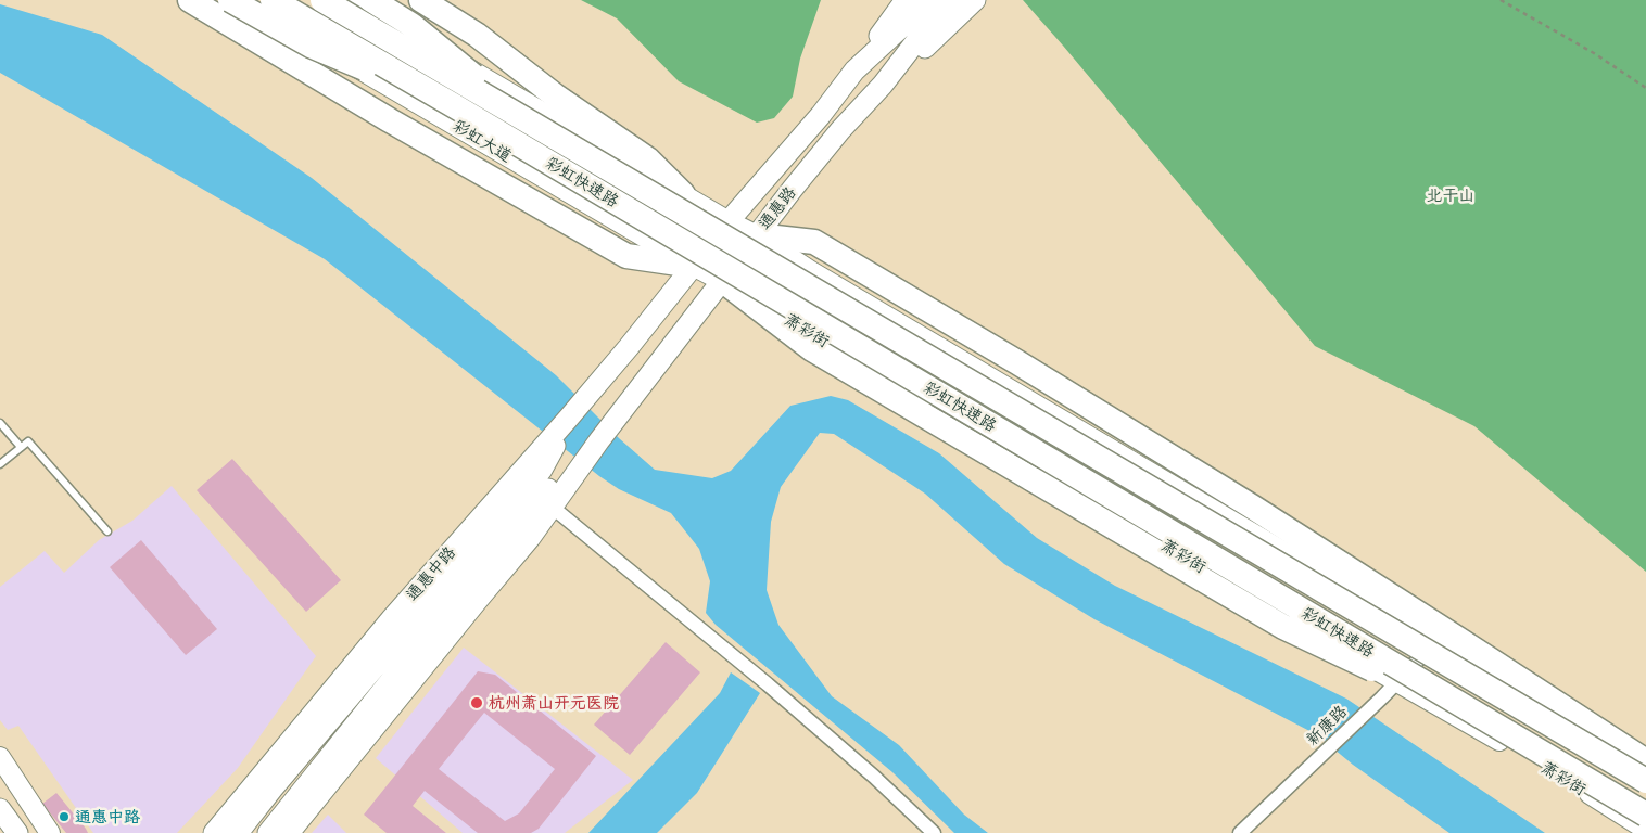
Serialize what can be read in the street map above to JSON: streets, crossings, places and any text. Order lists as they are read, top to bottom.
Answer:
{
  "streets": {
    "highway": ["彩虹快速路"],
    "main road": [
      "彩虹大道",
      "通惠路",
      "萧彩街",
      "通惠中路"
    ],
    "street": ["新康路"]
  },
  "crossings": [
    ["彩虹大道", "通惠路"],
    ["彩虹大道", "萧彩街"],
    ["通惠路", "萧彩街"],
    ["通惠路", "通惠中路"],
    ["萧彩街", "新康路"]
  ],
  "parks": ["北干山"],
  "places": ["杭州萧山开元医院", "通惠中路"]
}
